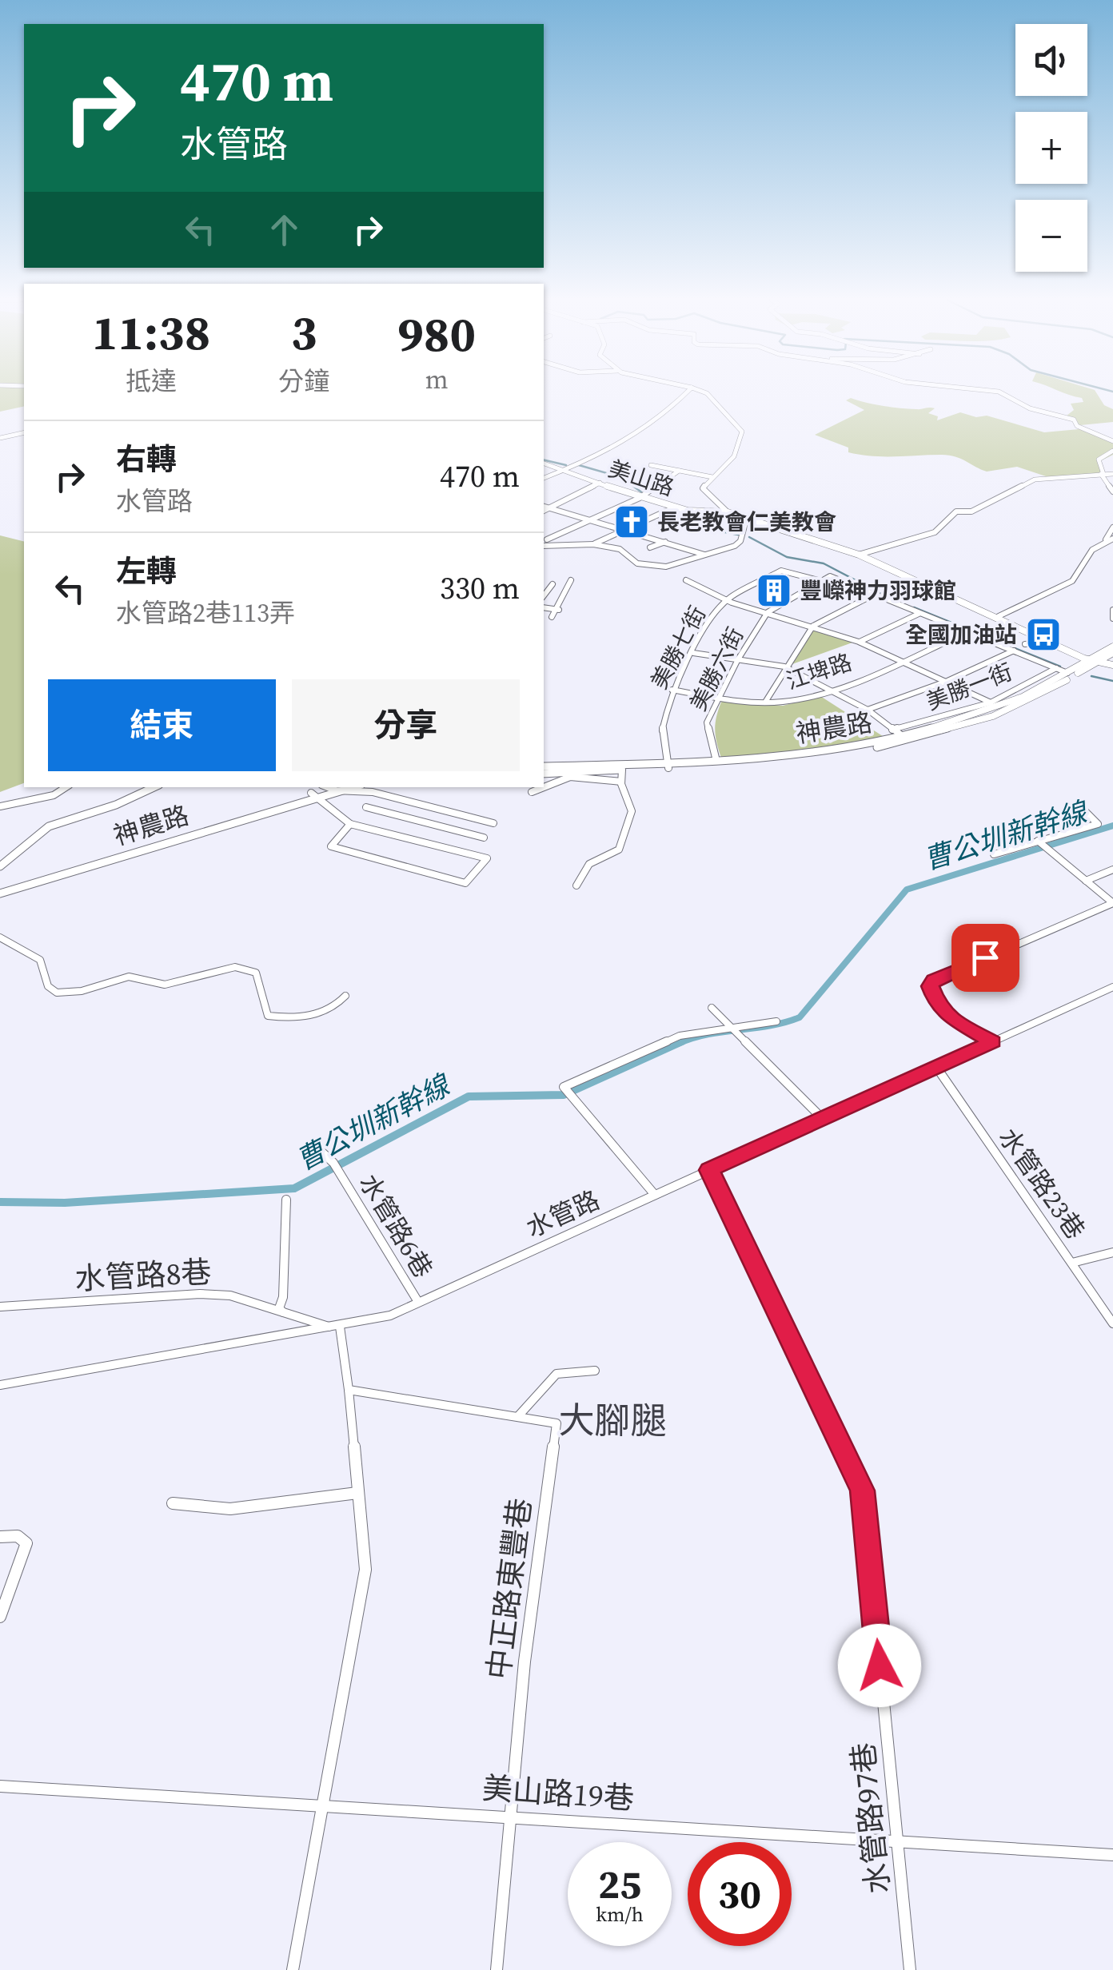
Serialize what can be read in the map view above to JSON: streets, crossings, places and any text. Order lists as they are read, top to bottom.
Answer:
{
  "streets": {
    "street": [
      "美山路",
      "美勝七街",
      "美勝六街",
      "江埤路",
      "美勝一街",
      "神農路",
      "水管路23巷",
      "水管路",
      "水管路6巷",
      "水管路8巷",
      "中正路東豐巷",
      "美山路19巷",
      "水管路97巷"
    ]
  },
  "crossings": [
    ["美山路", "神農路"],
    ["美勝七街", "美勝六街"],
    ["美勝七街", "江埤路"],
    ["美勝七街", "美勝一街"],
    ["美勝七街", "神農路"],
    ["美勝六街", "江埤路"],
    ["水管路23巷", "水管路"],
    ["水管路", "水管路6巷"],
    ["水管路", "水管路8巷"],
    ["水管路", "水管路97巷"],
    ["中正路東豐巷", "美山路19巷"],
    ["美山路19巷", "水管路97巷"]
  ],
  "districts": ["大腳腿"],
  "water": ["曹公圳新幹線"],
  "places": {
    "church": ["長老教會仁美教會"],
    "building": ["豐嶸神力羽球館"],
    "bus stop": ["全國加油站"]
  },
  "page": {
    "map_buttons": ["+", "−"],
    "turn": ["470 m", "水管路"],
    "eta": [
      "11:38",
      "抵達",
      "3",
      "分鐘",
      "980",
      "m"
    ],
    "list": [
      {
        "name": "右轉",
        "note": "水管路",
        "value": "470 m"
      },
      {
        "name": "左轉",
        "note": "水管路2巷113弄",
        "value": "330 m"
      }
    ],
    "buttons": ["結束", "分享"],
    "speed": "25 km/h",
    "limit": "30"
  }
}
